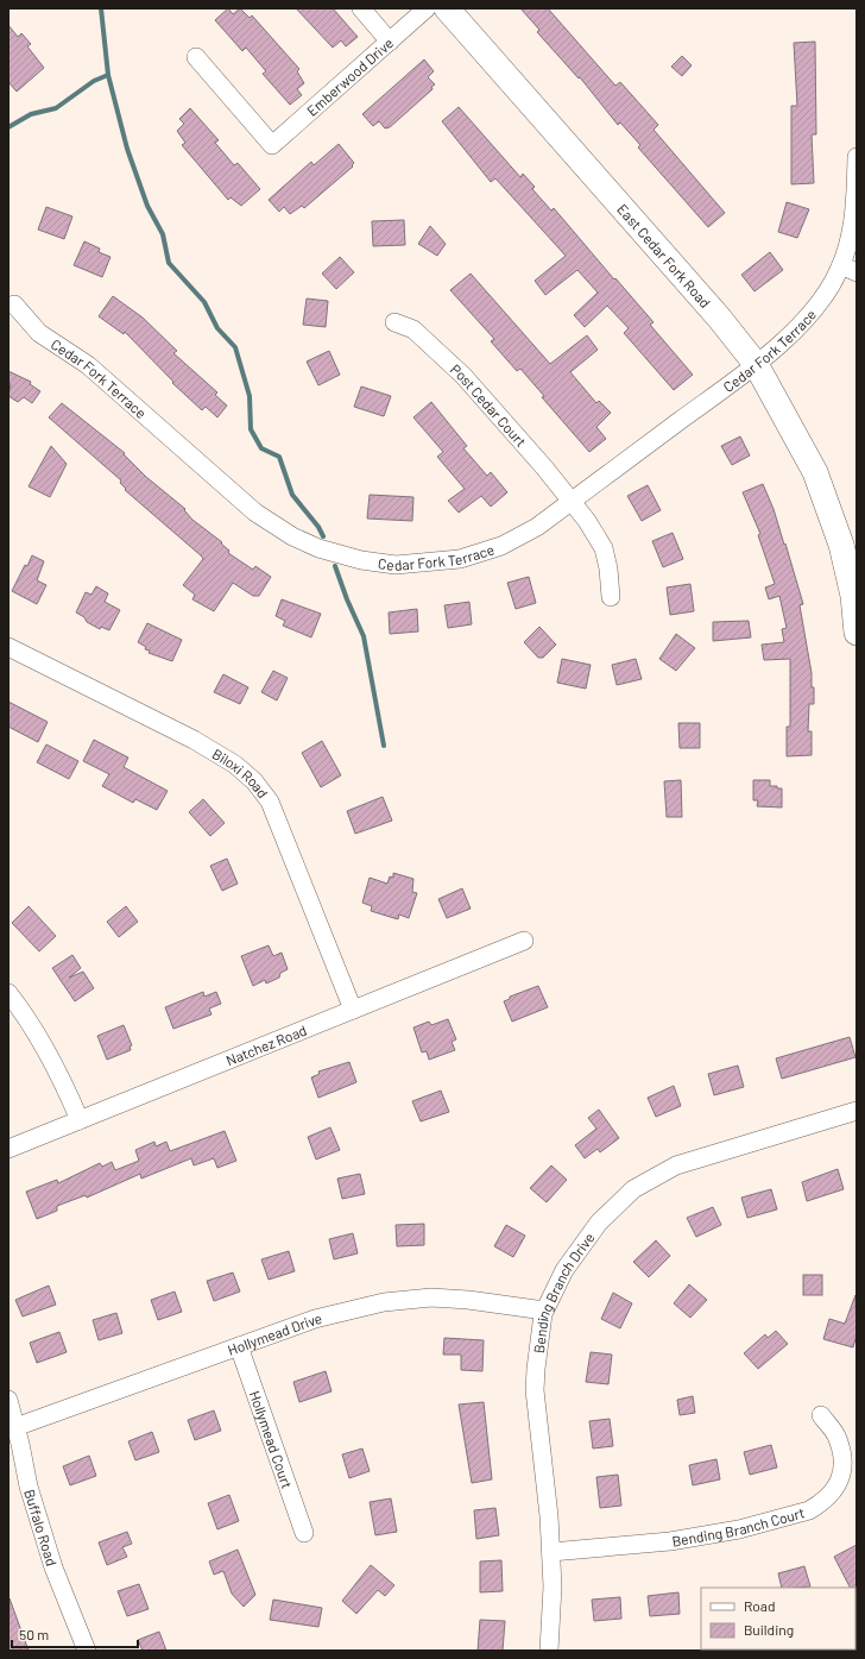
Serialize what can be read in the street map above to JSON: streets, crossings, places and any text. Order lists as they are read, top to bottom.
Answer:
{
  "streets": {
    "street": [
      "Emberwood Drive",
      "East Cedar Fork Road",
      "Cedar Fork Terrace",
      "Post Cedar Court",
      "Biloxi Road",
      "Natchez Road",
      "Bending Branch Drive",
      "Hollymead Drive",
      "Hollymead Court",
      "Bending Branch Court",
      "Buffalo Road"
    ]
  },
  "crossings": [
    ["East Cedar Fork Road", "Cedar Fork Terrace"],
    ["Cedar Fork Terrace", "Post Cedar Court"],
    ["Biloxi Road", "Natchez Road"],
    ["Bending Branch Drive", "Hollymead Drive"],
    ["Bending Branch Drive", "Bending Branch Court"],
    ["Hollymead Drive", "Hollymead Court"],
    ["Hollymead Drive", "Buffalo Road"]
  ],
  "legend": ["Road", "Building"],
  "scale_bar": "50 m"
}
